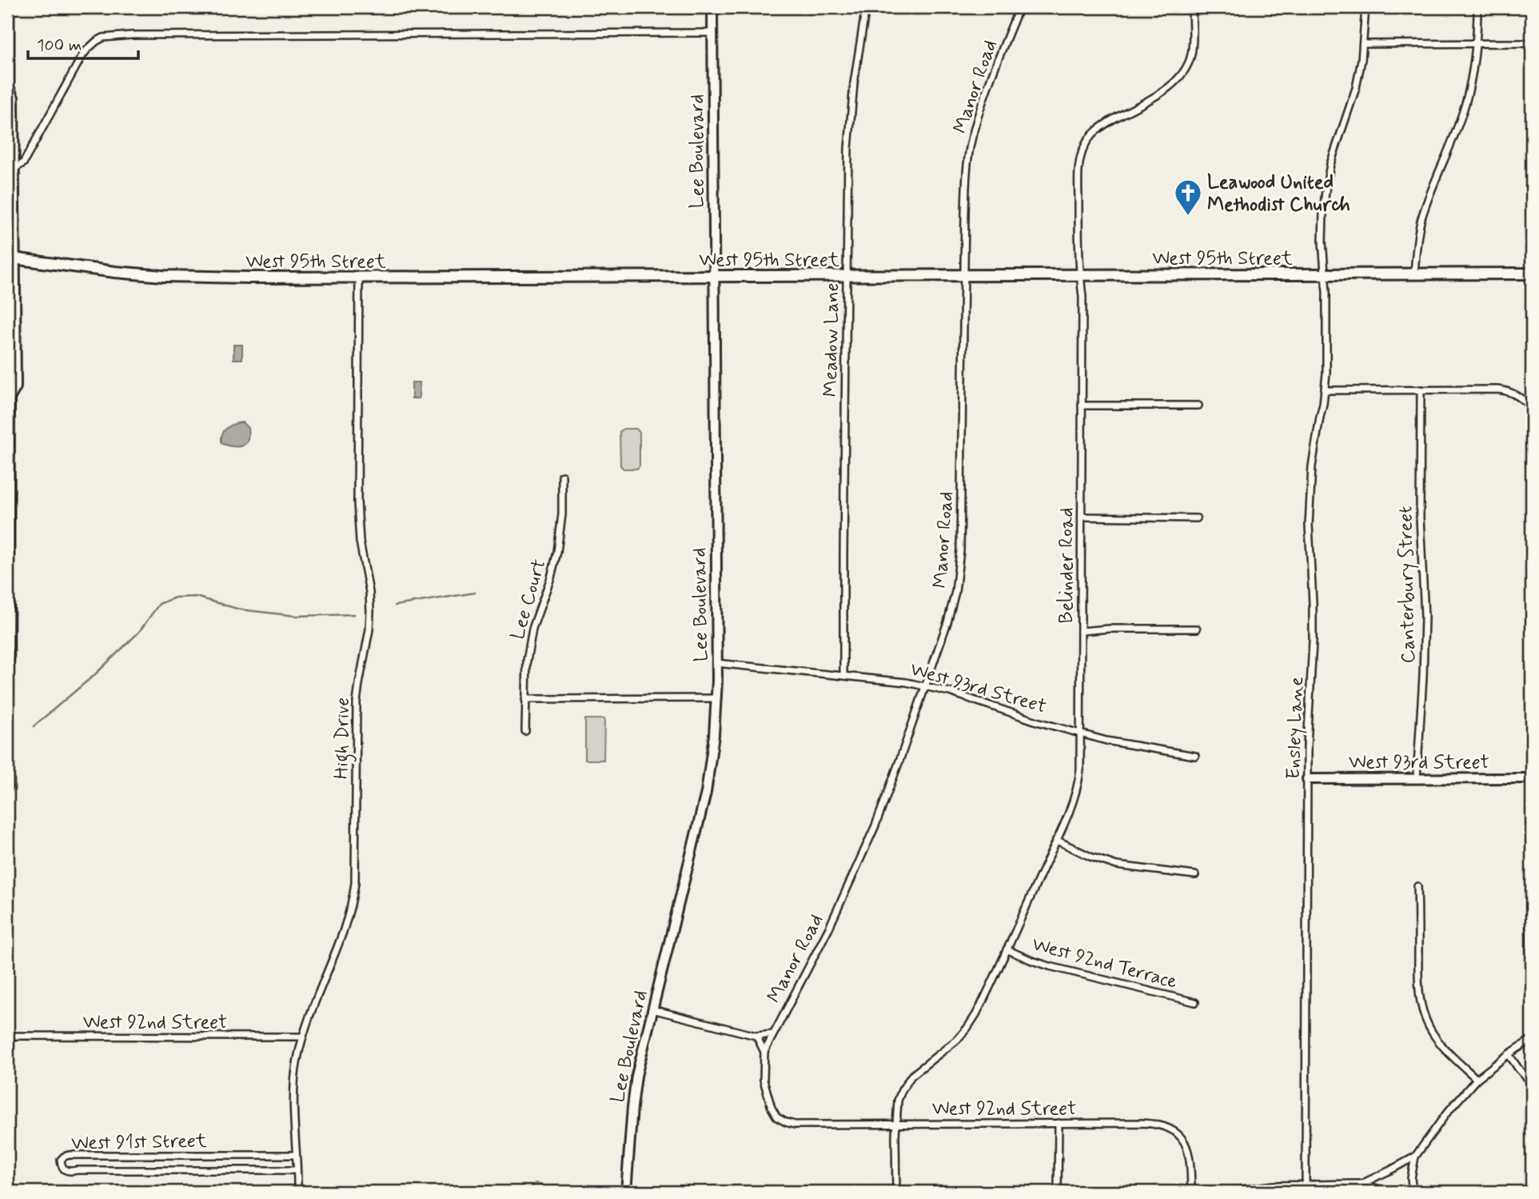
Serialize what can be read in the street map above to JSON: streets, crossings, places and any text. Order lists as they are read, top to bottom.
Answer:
{
  "streets": {
    "main road": ["West 95th Street"],
    "street": [
      "Manor Road",
      "Lee Boulevard",
      "Meadow Lane",
      "Belinder Road",
      "Canterbury Street",
      "Lee Court",
      "West 93rd Street",
      "Ensley Lane",
      "High Drive",
      "West 92nd Terrace",
      "West 92nd Street",
      "West 91st Street"
    ]
  },
  "crossings": [
    ["Manor Road", "West 95th Street"],
    ["Manor Road", "West 93rd Street"],
    ["Manor Road", "West 92nd Street"],
    ["Lee Boulevard", "West 95th Street"],
    ["Lee Boulevard", "West 93rd Street"],
    ["West 95th Street", "Meadow Lane"],
    ["West 95th Street", "Belinder Road"],
    ["West 95th Street", "Ensley Lane"],
    ["West 95th Street", "High Drive"],
    ["Meadow Lane", "West 93rd Street"],
    ["Belinder Road", "West 93rd Street"],
    ["Belinder Road", "West 92nd Terrace"],
    ["Belinder Road", "West 92nd Street"],
    ["Canterbury Street", "West 93rd Street"],
    ["West 93rd Street", "Ensley Lane"],
    ["High Drive", "West 92nd Street"],
    ["High Drive", "West 91st Street"]
  ],
  "places": {
    "church": ["Leawood United Methodist Church"]
  },
  "scale_bar": "100 m"
}
